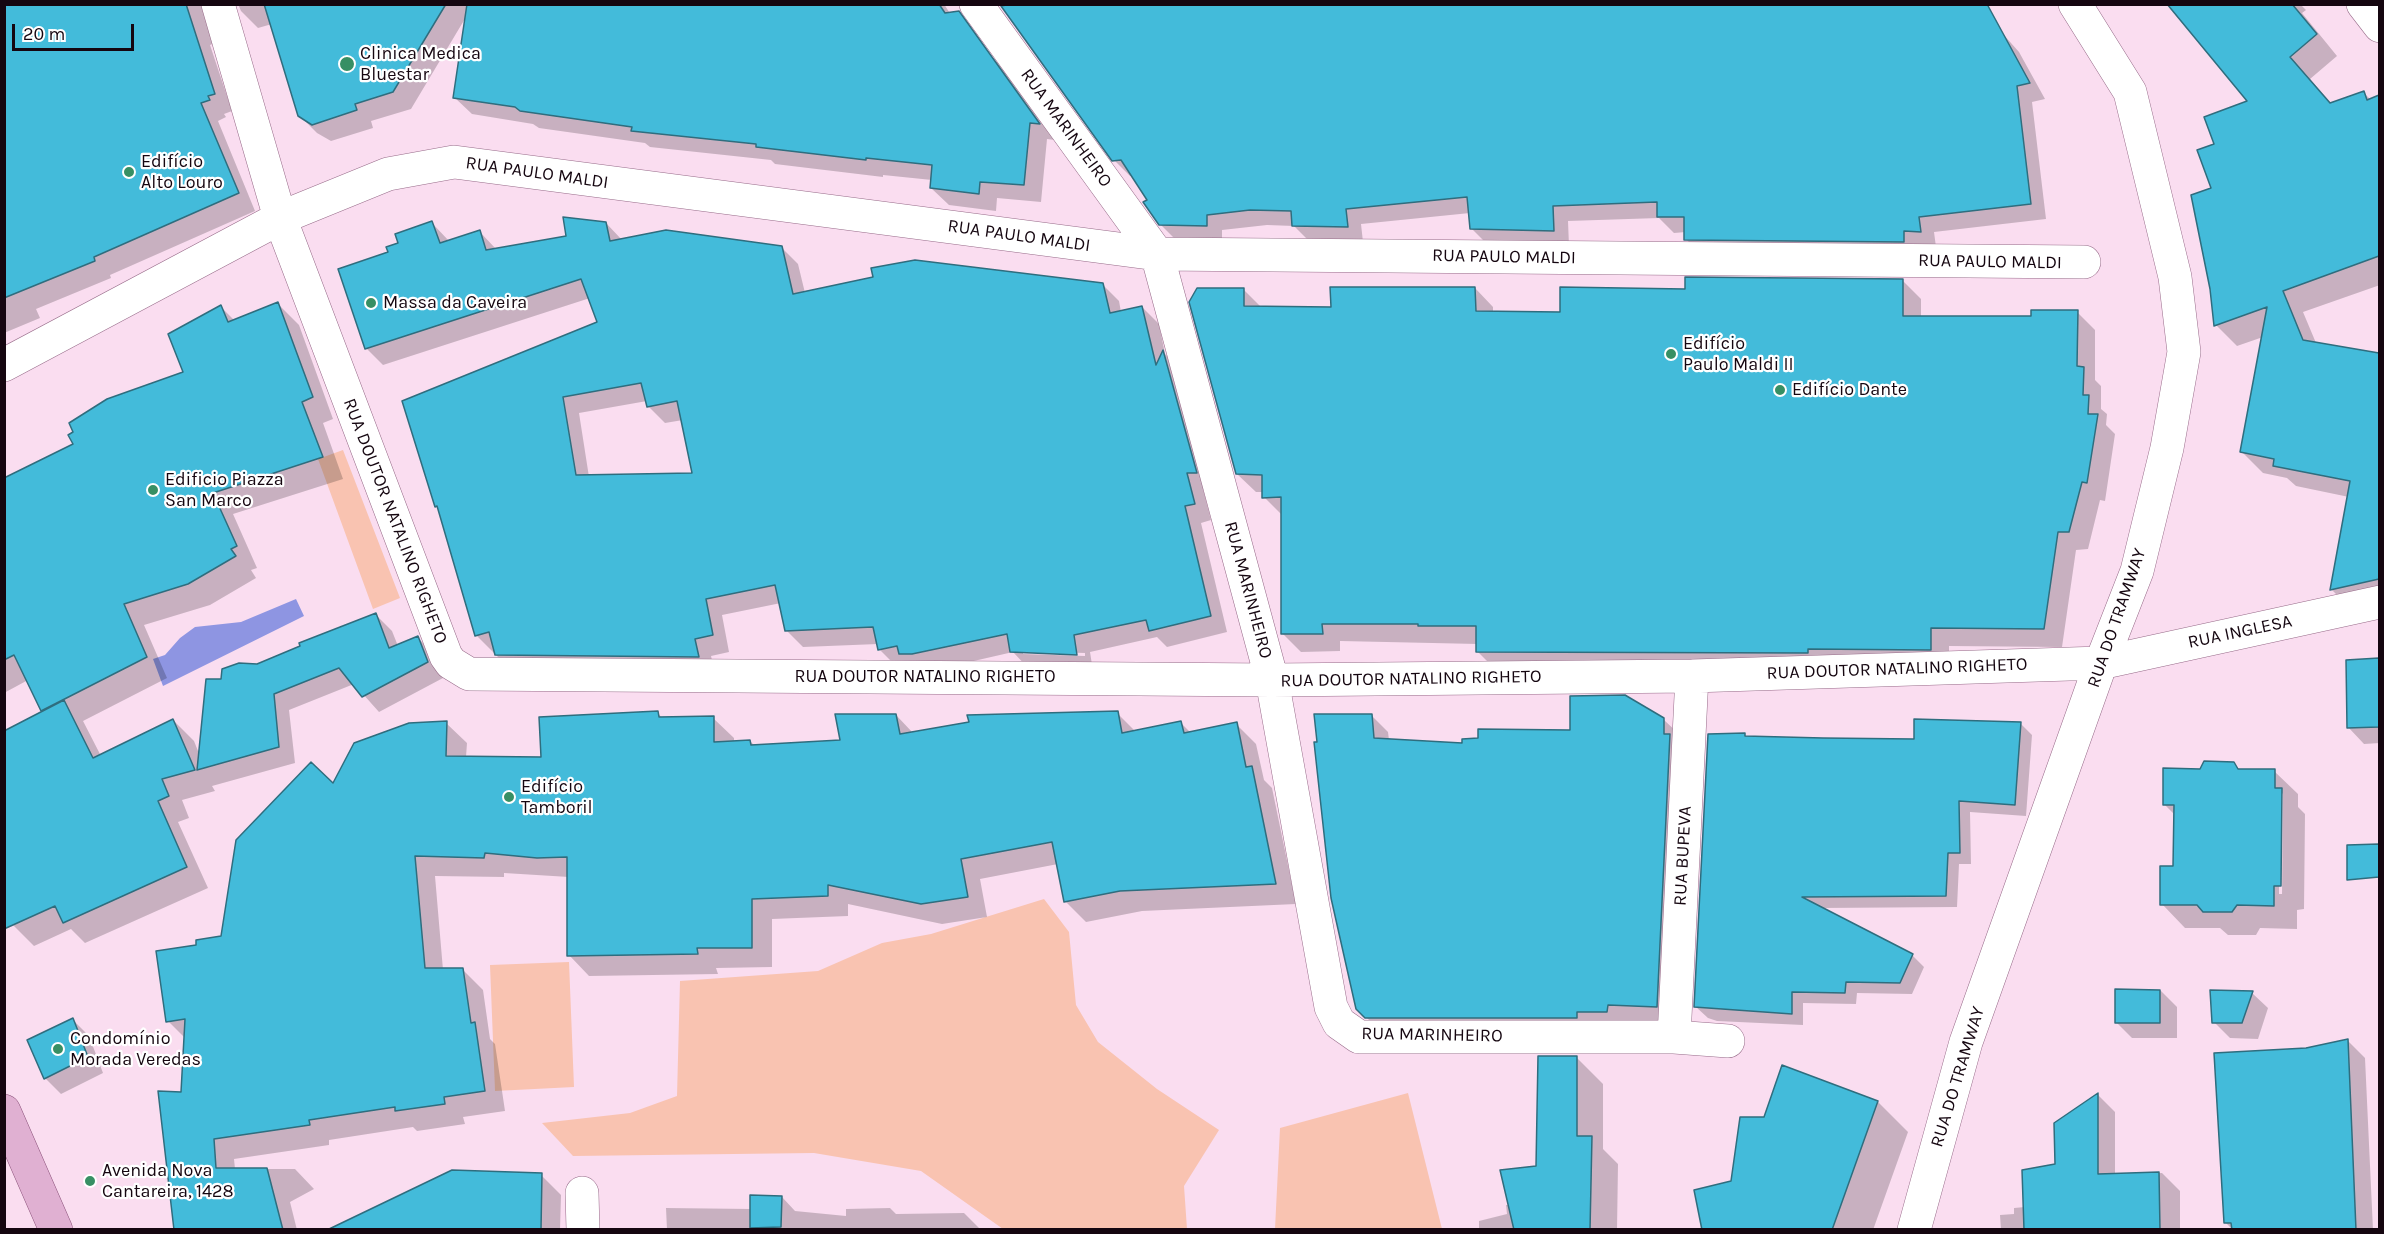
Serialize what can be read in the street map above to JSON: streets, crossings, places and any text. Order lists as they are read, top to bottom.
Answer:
{
  "streets": {
    "street": [
      "RUA MARINHEIRO",
      "RUA PAULO MALDI",
      "RUA DOUTOR NATALINO RIGHETO",
      "RUA DO TRAMWAY",
      "RUA INGLESA",
      "RUA BUPEVA"
    ]
  },
  "crossings": [
    ["RUA MARINHEIRO", "RUA PAULO MALDI"],
    ["RUA MARINHEIRO", "RUA DOUTOR NATALINO RIGHETO"],
    ["RUA MARINHEIRO", "RUA BUPEVA"],
    ["RUA PAULO MALDI", "RUA DOUTOR NATALINO RIGHETO"],
    ["RUA DOUTOR NATALINO RIGHETO", "RUA DO TRAMWAY"],
    ["RUA DOUTOR NATALINO RIGHETO", "RUA INGLESA"],
    ["RUA DOUTOR NATALINO RIGHETO", "RUA BUPEVA"],
    ["RUA DO TRAMWAY", "RUA INGLESA"]
  ],
  "places": [
    "Clinica Medica Bluestar",
    "Edifício Alto Louro",
    "Massa da Caveira",
    "Edifício Paulo Maldi II",
    "Edifício Dante",
    "Edificio Piazza San Marco",
    "Edifício Tamboril",
    "Condomínio Morada Veredas",
    "Avenida Nova Cantareira, 1428"
  ],
  "scale_bar": "20 m"
}
